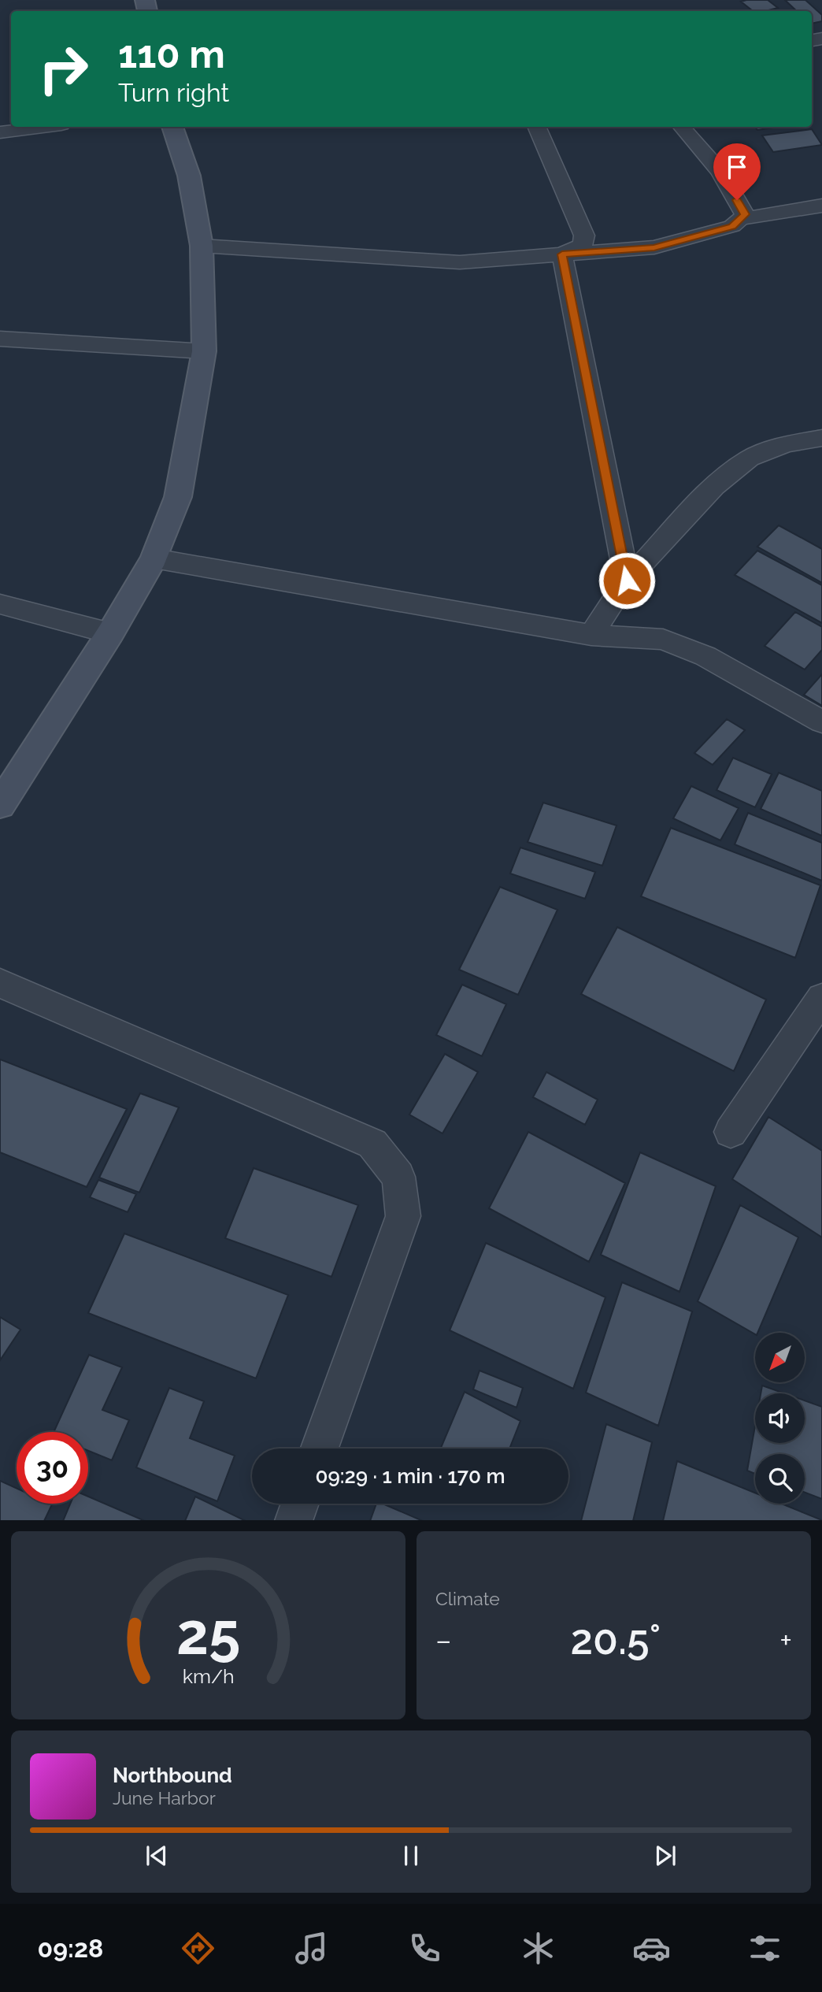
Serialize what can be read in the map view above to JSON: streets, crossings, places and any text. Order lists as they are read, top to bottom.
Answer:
{
  "north": "bottom left",
  "page": {
    "turn": ["110 m", "Turn right"],
    "limit": "30",
    "trip": "09:29 · 1 min · 170 m",
    "tile": "Climate",
    "heat": ["−", "20.5°", "+"],
    "song": ["Northbound", "June Harbor"],
    "tabs": "09:28",
    "gauge": ["25", "km/h"]
  }
}
